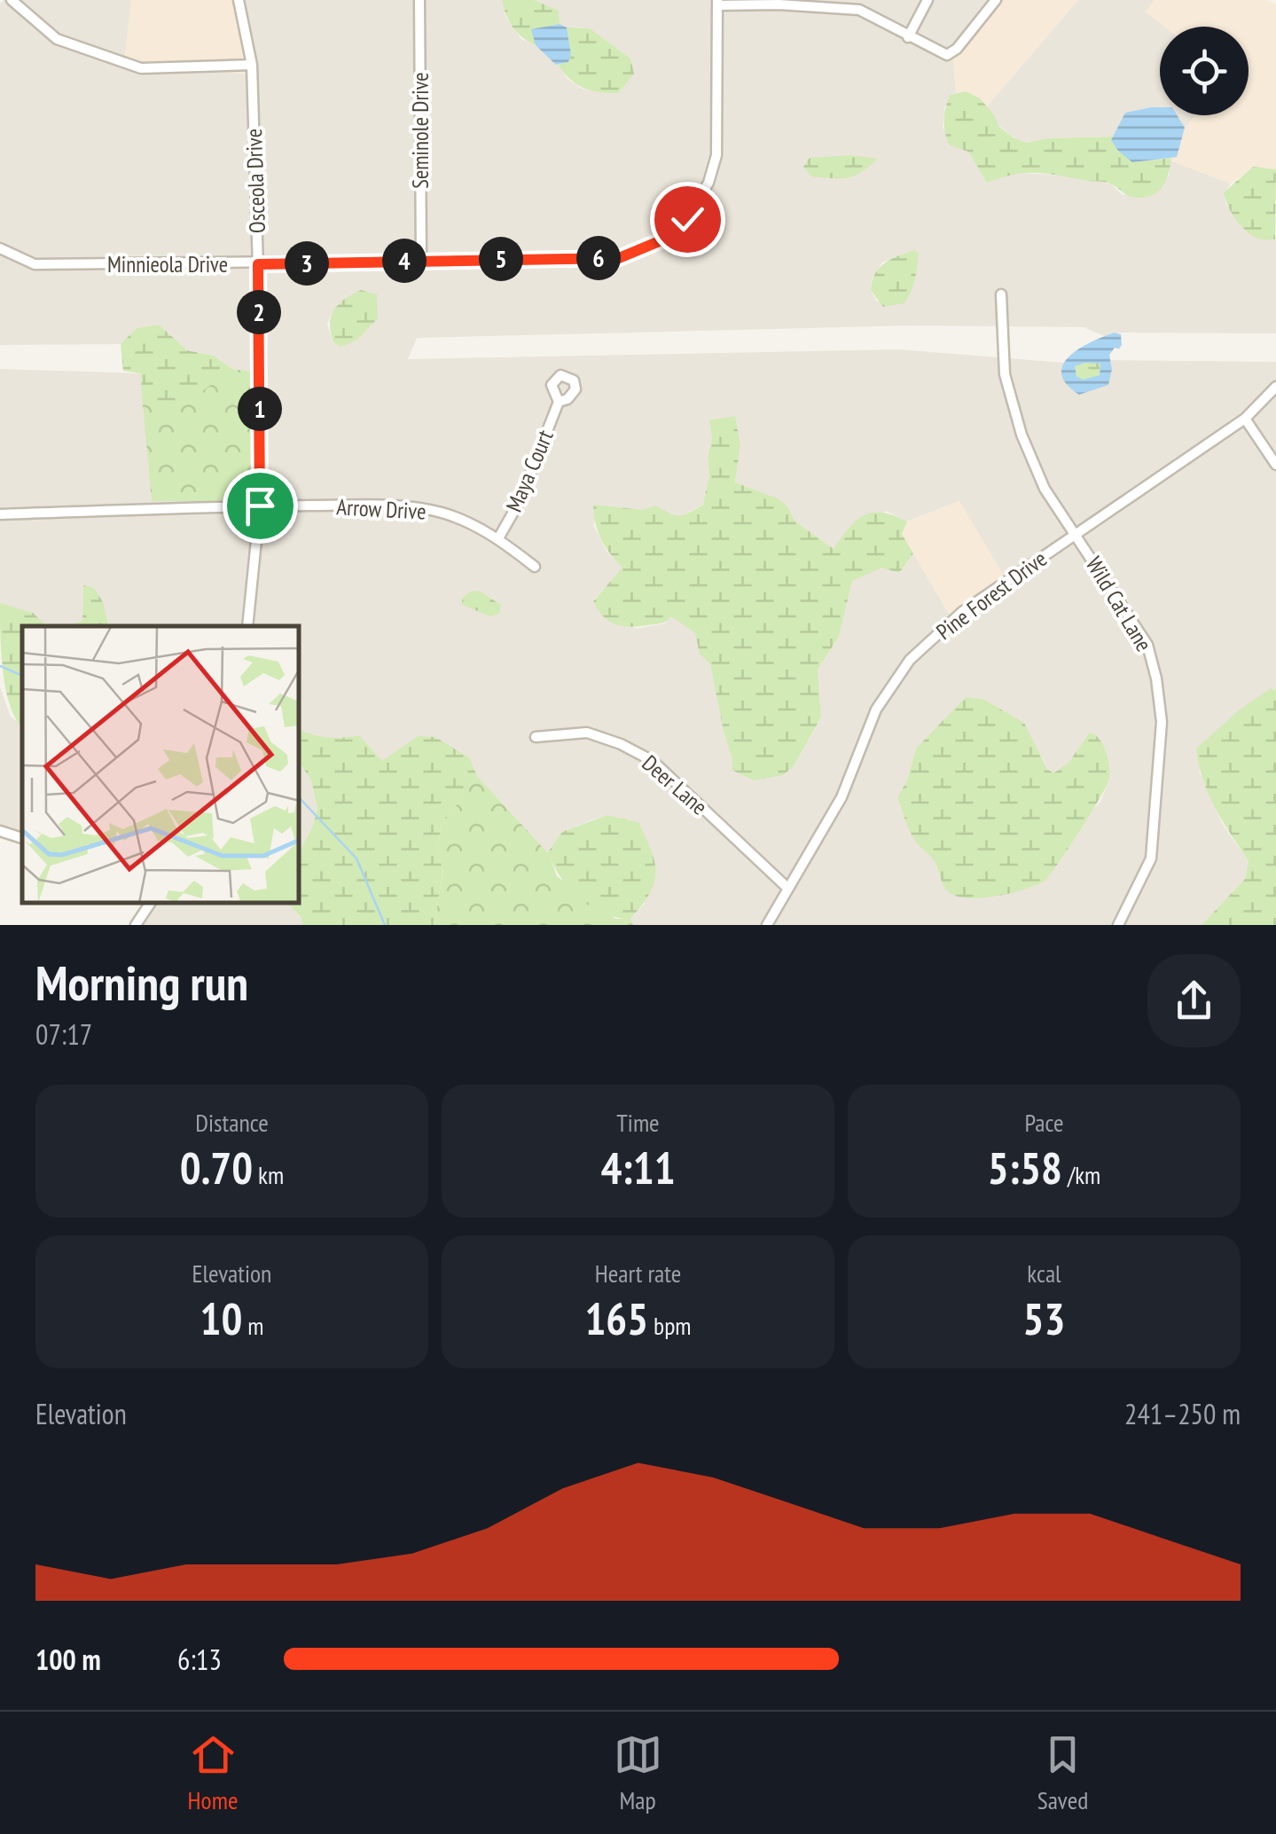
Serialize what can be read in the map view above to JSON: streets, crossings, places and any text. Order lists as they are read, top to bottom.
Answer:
{
  "streets": {
    "street": [
      "Seminole Drive",
      "Osceola Drive",
      "Minnieola Drive",
      "Maya Court",
      "Arrow Drive",
      "Pine Forest Drive",
      "Wild Cat Lane",
      "Deer Lane"
    ]
  },
  "crossings": [
    ["Seminole Drive", "Minnieola Drive"],
    ["Osceola Drive", "Minnieola Drive"],
    ["Osceola Drive", "Arrow Drive"],
    ["Maya Court", "Arrow Drive"],
    ["Pine Forest Drive", "Wild Cat Lane"],
    ["Pine Forest Drive", "Deer Lane"]
  ],
  "page": {
    "pins": [
      "6",
      "5",
      "4",
      "3",
      "2",
      "1"
    ],
    "heading": ["Morning run", "07:17"],
    "stats": [
      ["Distance", "0.70 km"],
      ["Time", "4:11"],
      ["Pace", "5:58 /km"],
      ["Elevation", "10 m"],
      ["Heart rate", "165 bpm"],
      ["kcal", "53"]
    ],
    "chart": ["Elevation", "241–250 m"],
    "list": [
      {
        "name": "100 m",
        "note": "6:13"
      }
    ],
    "tabs": ["Home", "Map", "Saved"]
  }
}
